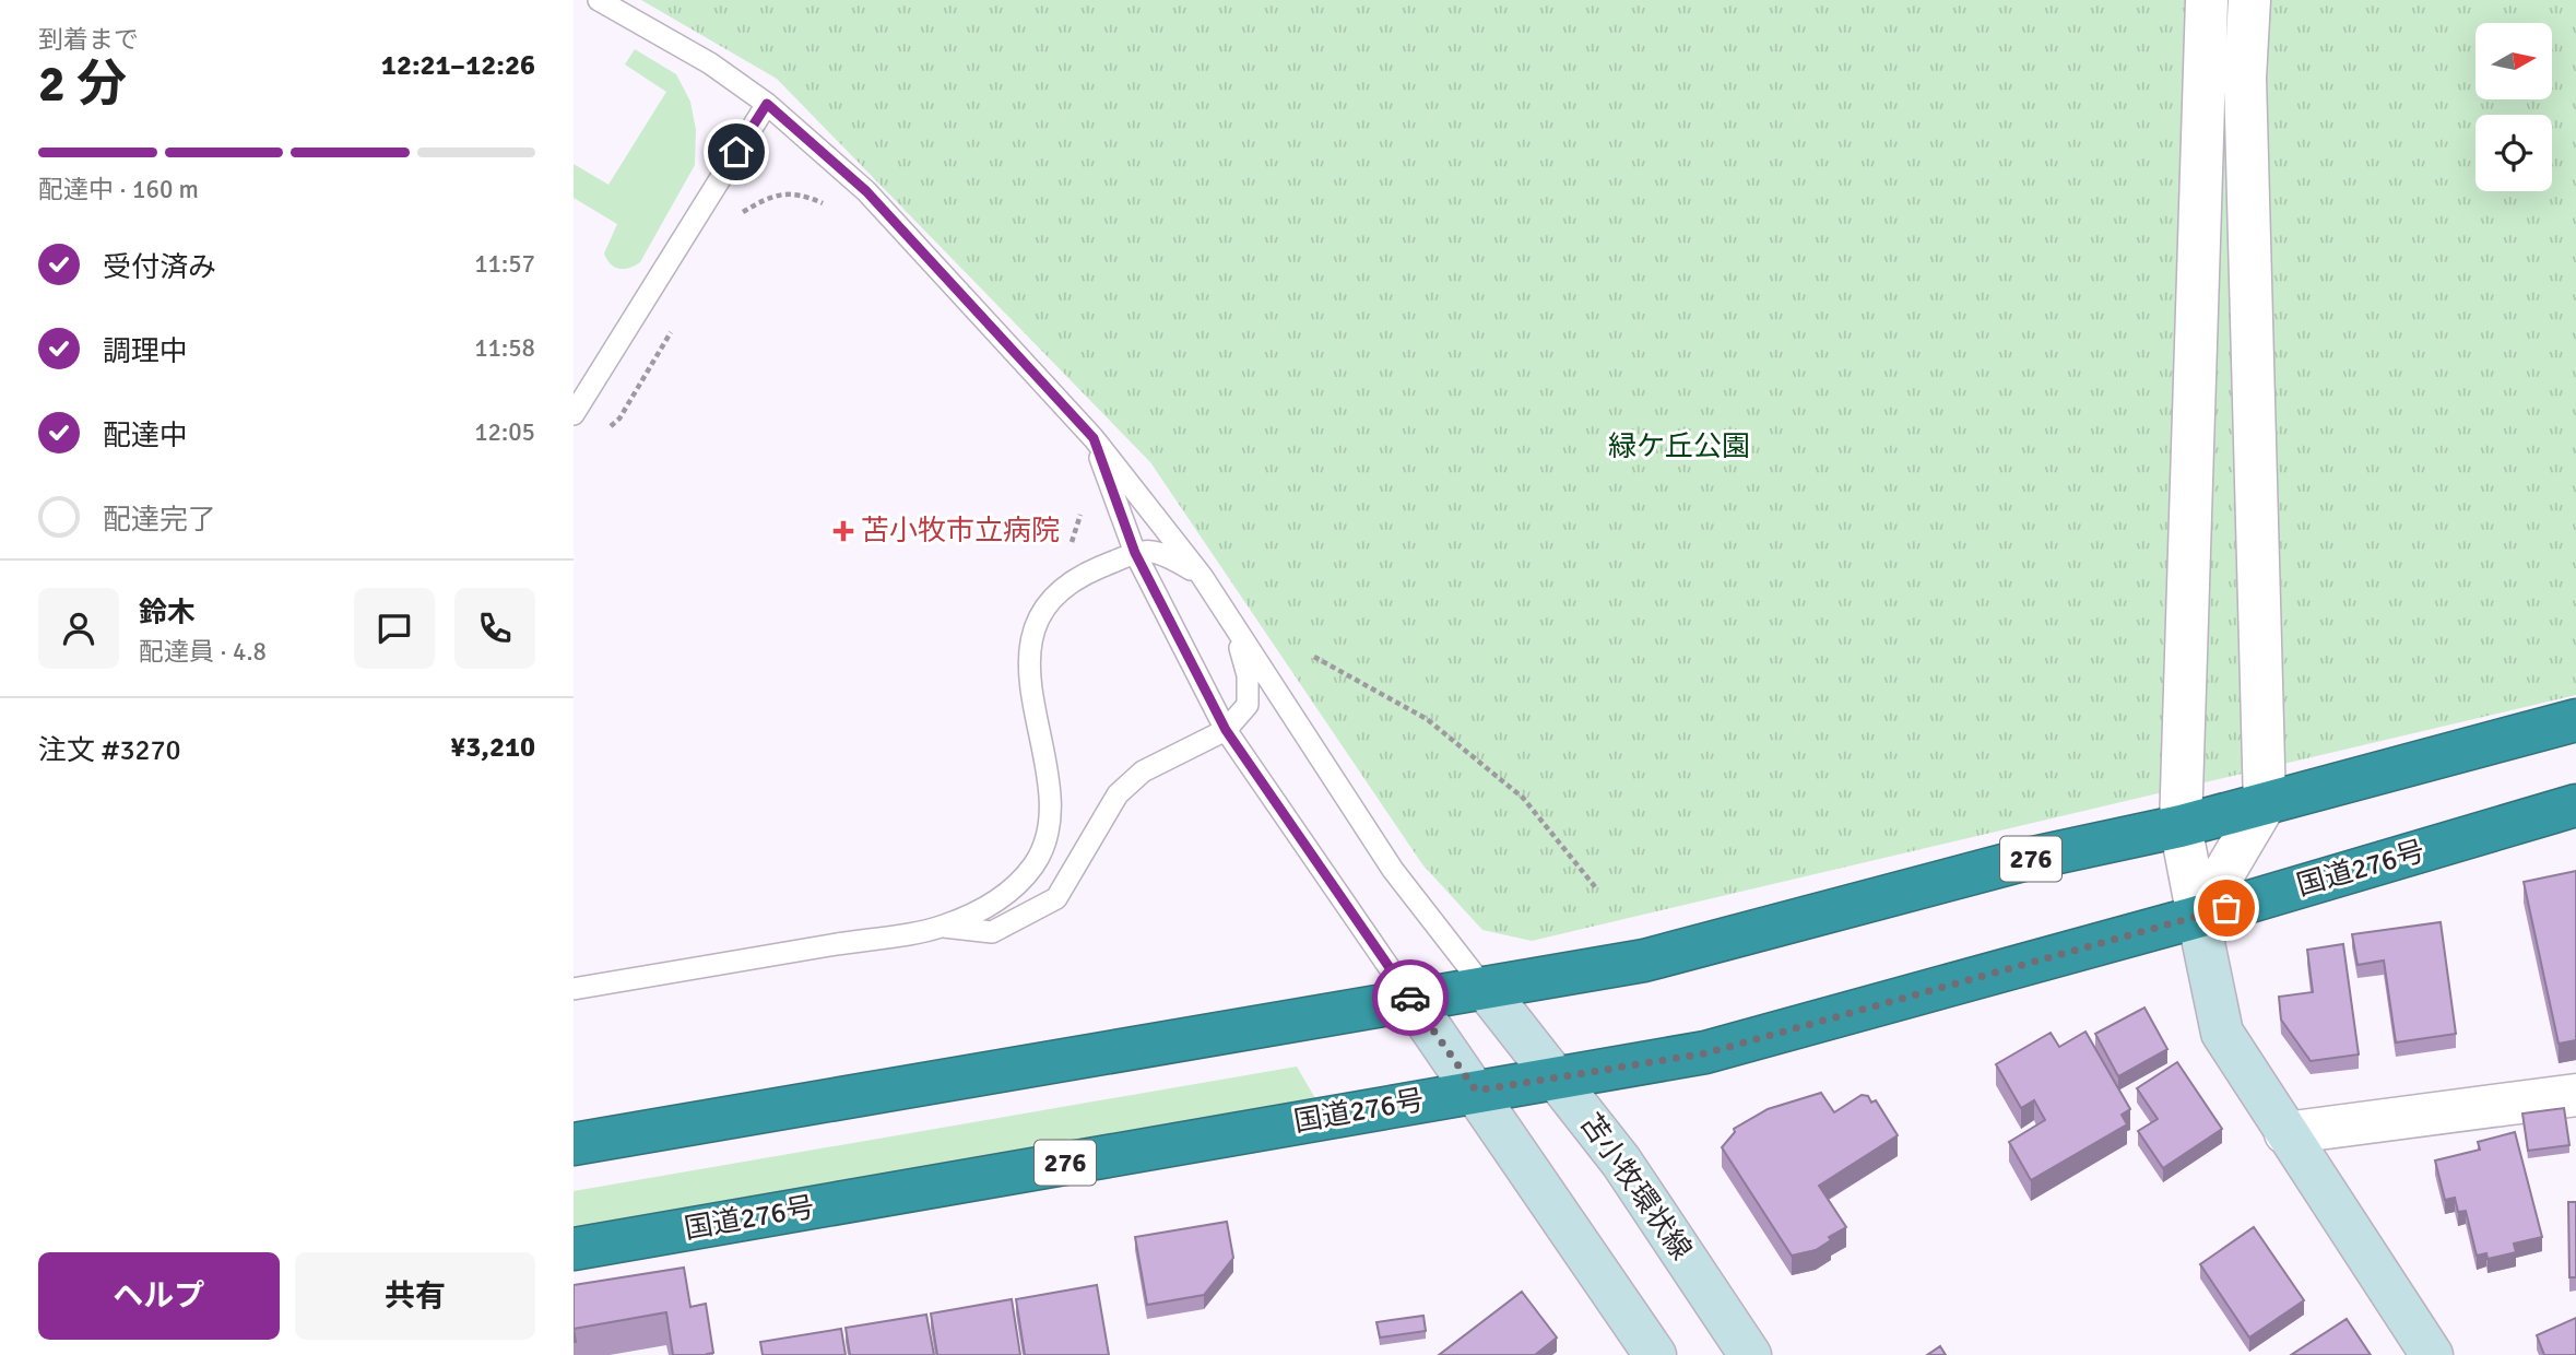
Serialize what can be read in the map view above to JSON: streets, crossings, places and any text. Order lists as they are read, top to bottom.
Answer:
{
  "streets": {
    "highway": ["276", "国道276号"],
    "main road": ["苫小牧環状線"]
  },
  "crossings": [
    ["276", "苫小牧環状線"],
    ["国道276号", "苫小牧環状線"]
  ],
  "parks": ["緑ケ丘公園"],
  "places": {
    "health": ["苫小牧市立病院"]
  },
  "north": "right",
  "page": {
    "heading": ["2 分", "到着まで", "12:21–12:26"],
    "panel": [
      "鈴木",
      "配達員 · 4.8",
      "注文 #3270",
      "¥3,210"
    ],
    "bar": "配達中 · 160 m",
    "list": [
      ["受付済み", "11:57"],
      ["調理中", "11:58"],
      ["配達中", "12:05"],
      "配達完了"
    ],
    "buttons": ["ヘルプ", "共有"]
  }
}
